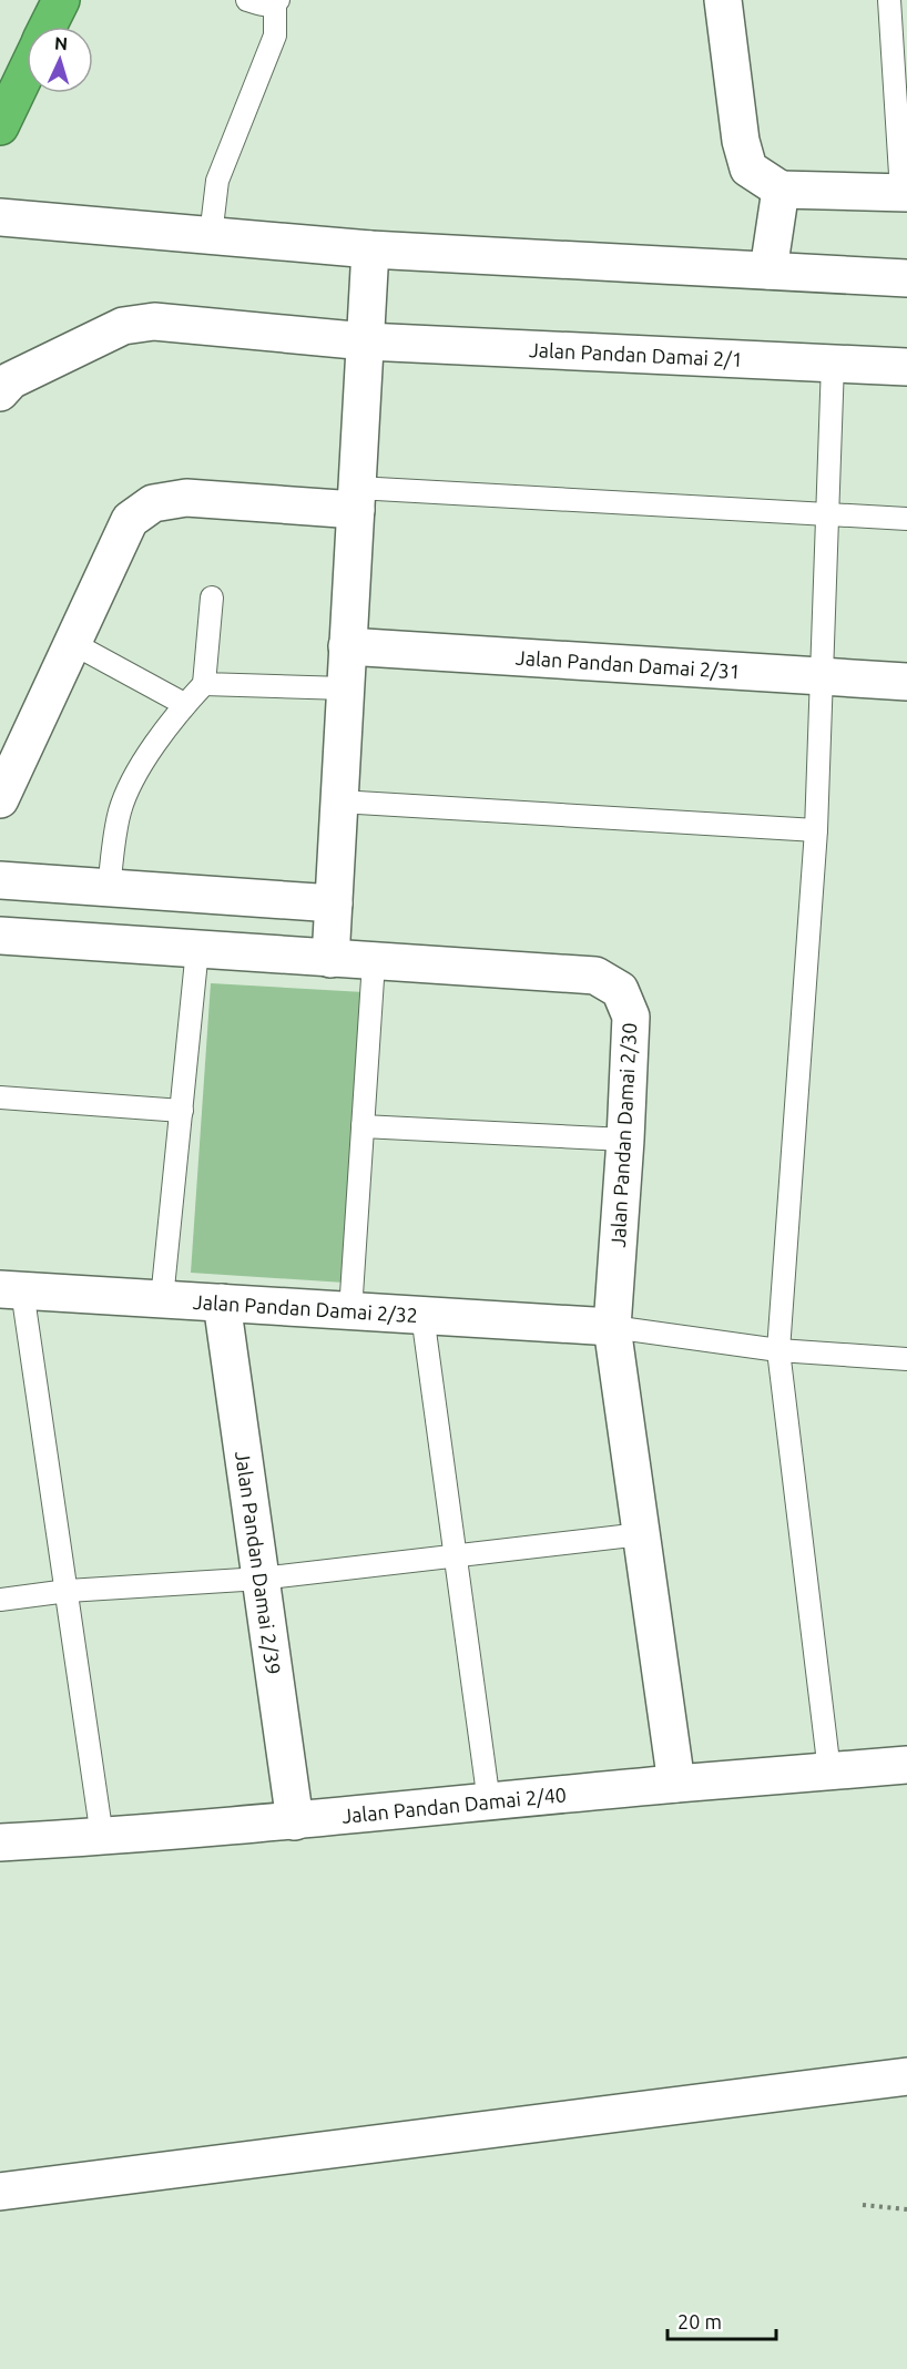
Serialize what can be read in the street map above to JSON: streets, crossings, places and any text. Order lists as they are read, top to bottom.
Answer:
{
  "streets": {
    "street": [
      "Jalan Pandan Damai 2/1",
      "Jalan Pandan Damai 2/31",
      "Jalan Pandan Damai 2/30",
      "Jalan Pandan Damai 2/32",
      "Jalan Pandan Damai 2/39",
      "Jalan Pandan Damai 2/40"
    ]
  },
  "crossings": [
    ["Jalan Pandan Damai 2/30", "Jalan Pandan Damai 2/32"],
    ["Jalan Pandan Damai 2/30", "Jalan Pandan Damai 2/40"],
    ["Jalan Pandan Damai 2/32", "Jalan Pandan Damai 2/39"],
    ["Jalan Pandan Damai 2/39", "Jalan Pandan Damai 2/40"]
  ],
  "scale_bar": "20 m",
  "north": "top"
}
